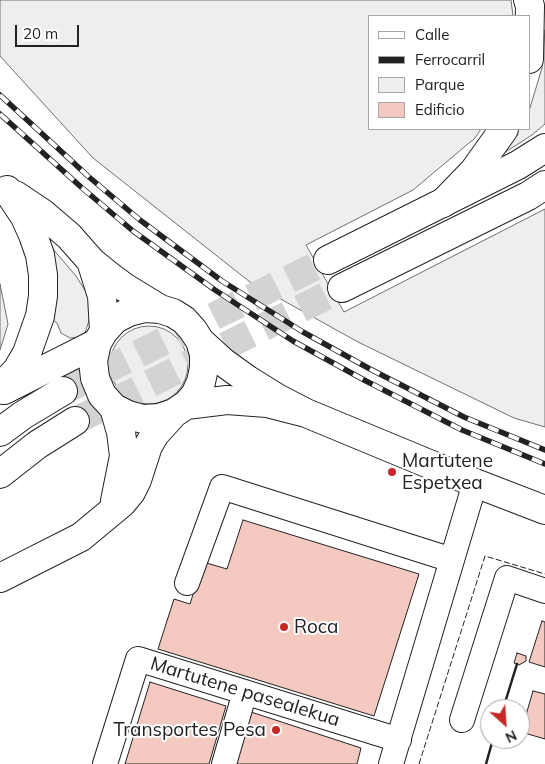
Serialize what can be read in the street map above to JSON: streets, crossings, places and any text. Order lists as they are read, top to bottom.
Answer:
{
  "streets": {
    "street": ["Martutene pasealekua"]
  },
  "places": ["Martutene Espetxea", "Roca", "Transportes Pesa"],
  "legend": [
    "Calle",
    "Ferrocarril",
    "Parque",
    "Edificio"
  ],
  "scale_bar": "20 m",
  "north": "bottom right"
}
